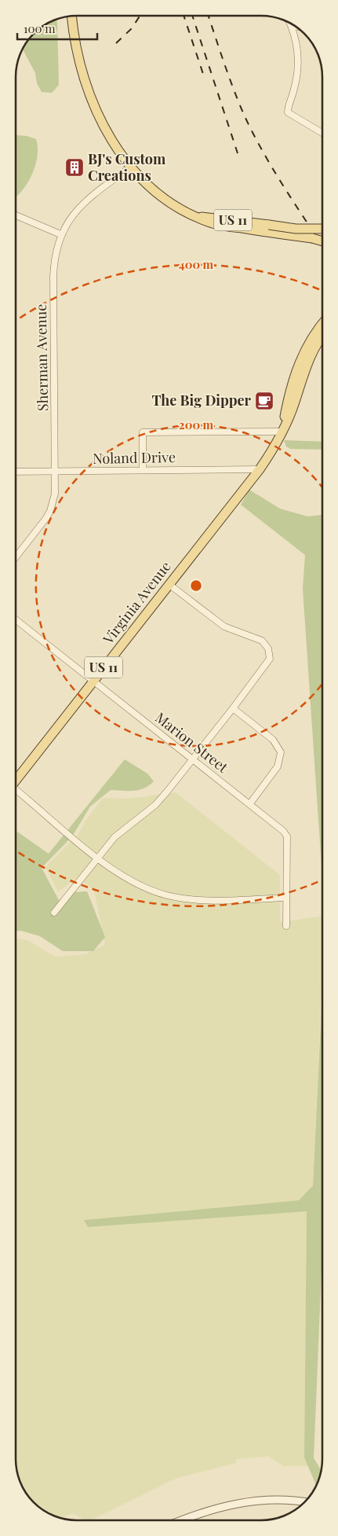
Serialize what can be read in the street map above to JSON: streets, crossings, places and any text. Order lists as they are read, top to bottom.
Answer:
{
  "streets": {
    "main road": ["US 11", "Virginia Avenue"],
    "street": ["Sherman Avenue", "Noland Drive", "Marion Street"]
  },
  "crossings": [
    ["US 11", "Sherman Avenue"],
    ["Sherman Avenue", "Noland Drive"],
    ["Noland Drive", "Virginia Avenue"],
    ["Virginia Avenue", "Marion Street"]
  ],
  "places": {
    "building": ["BJ's Custom Creations"],
    "cafe": ["The Big Dipper"]
  },
  "scale_bar": "100 m",
  "rings": ["400 m", "200 m"]
}
